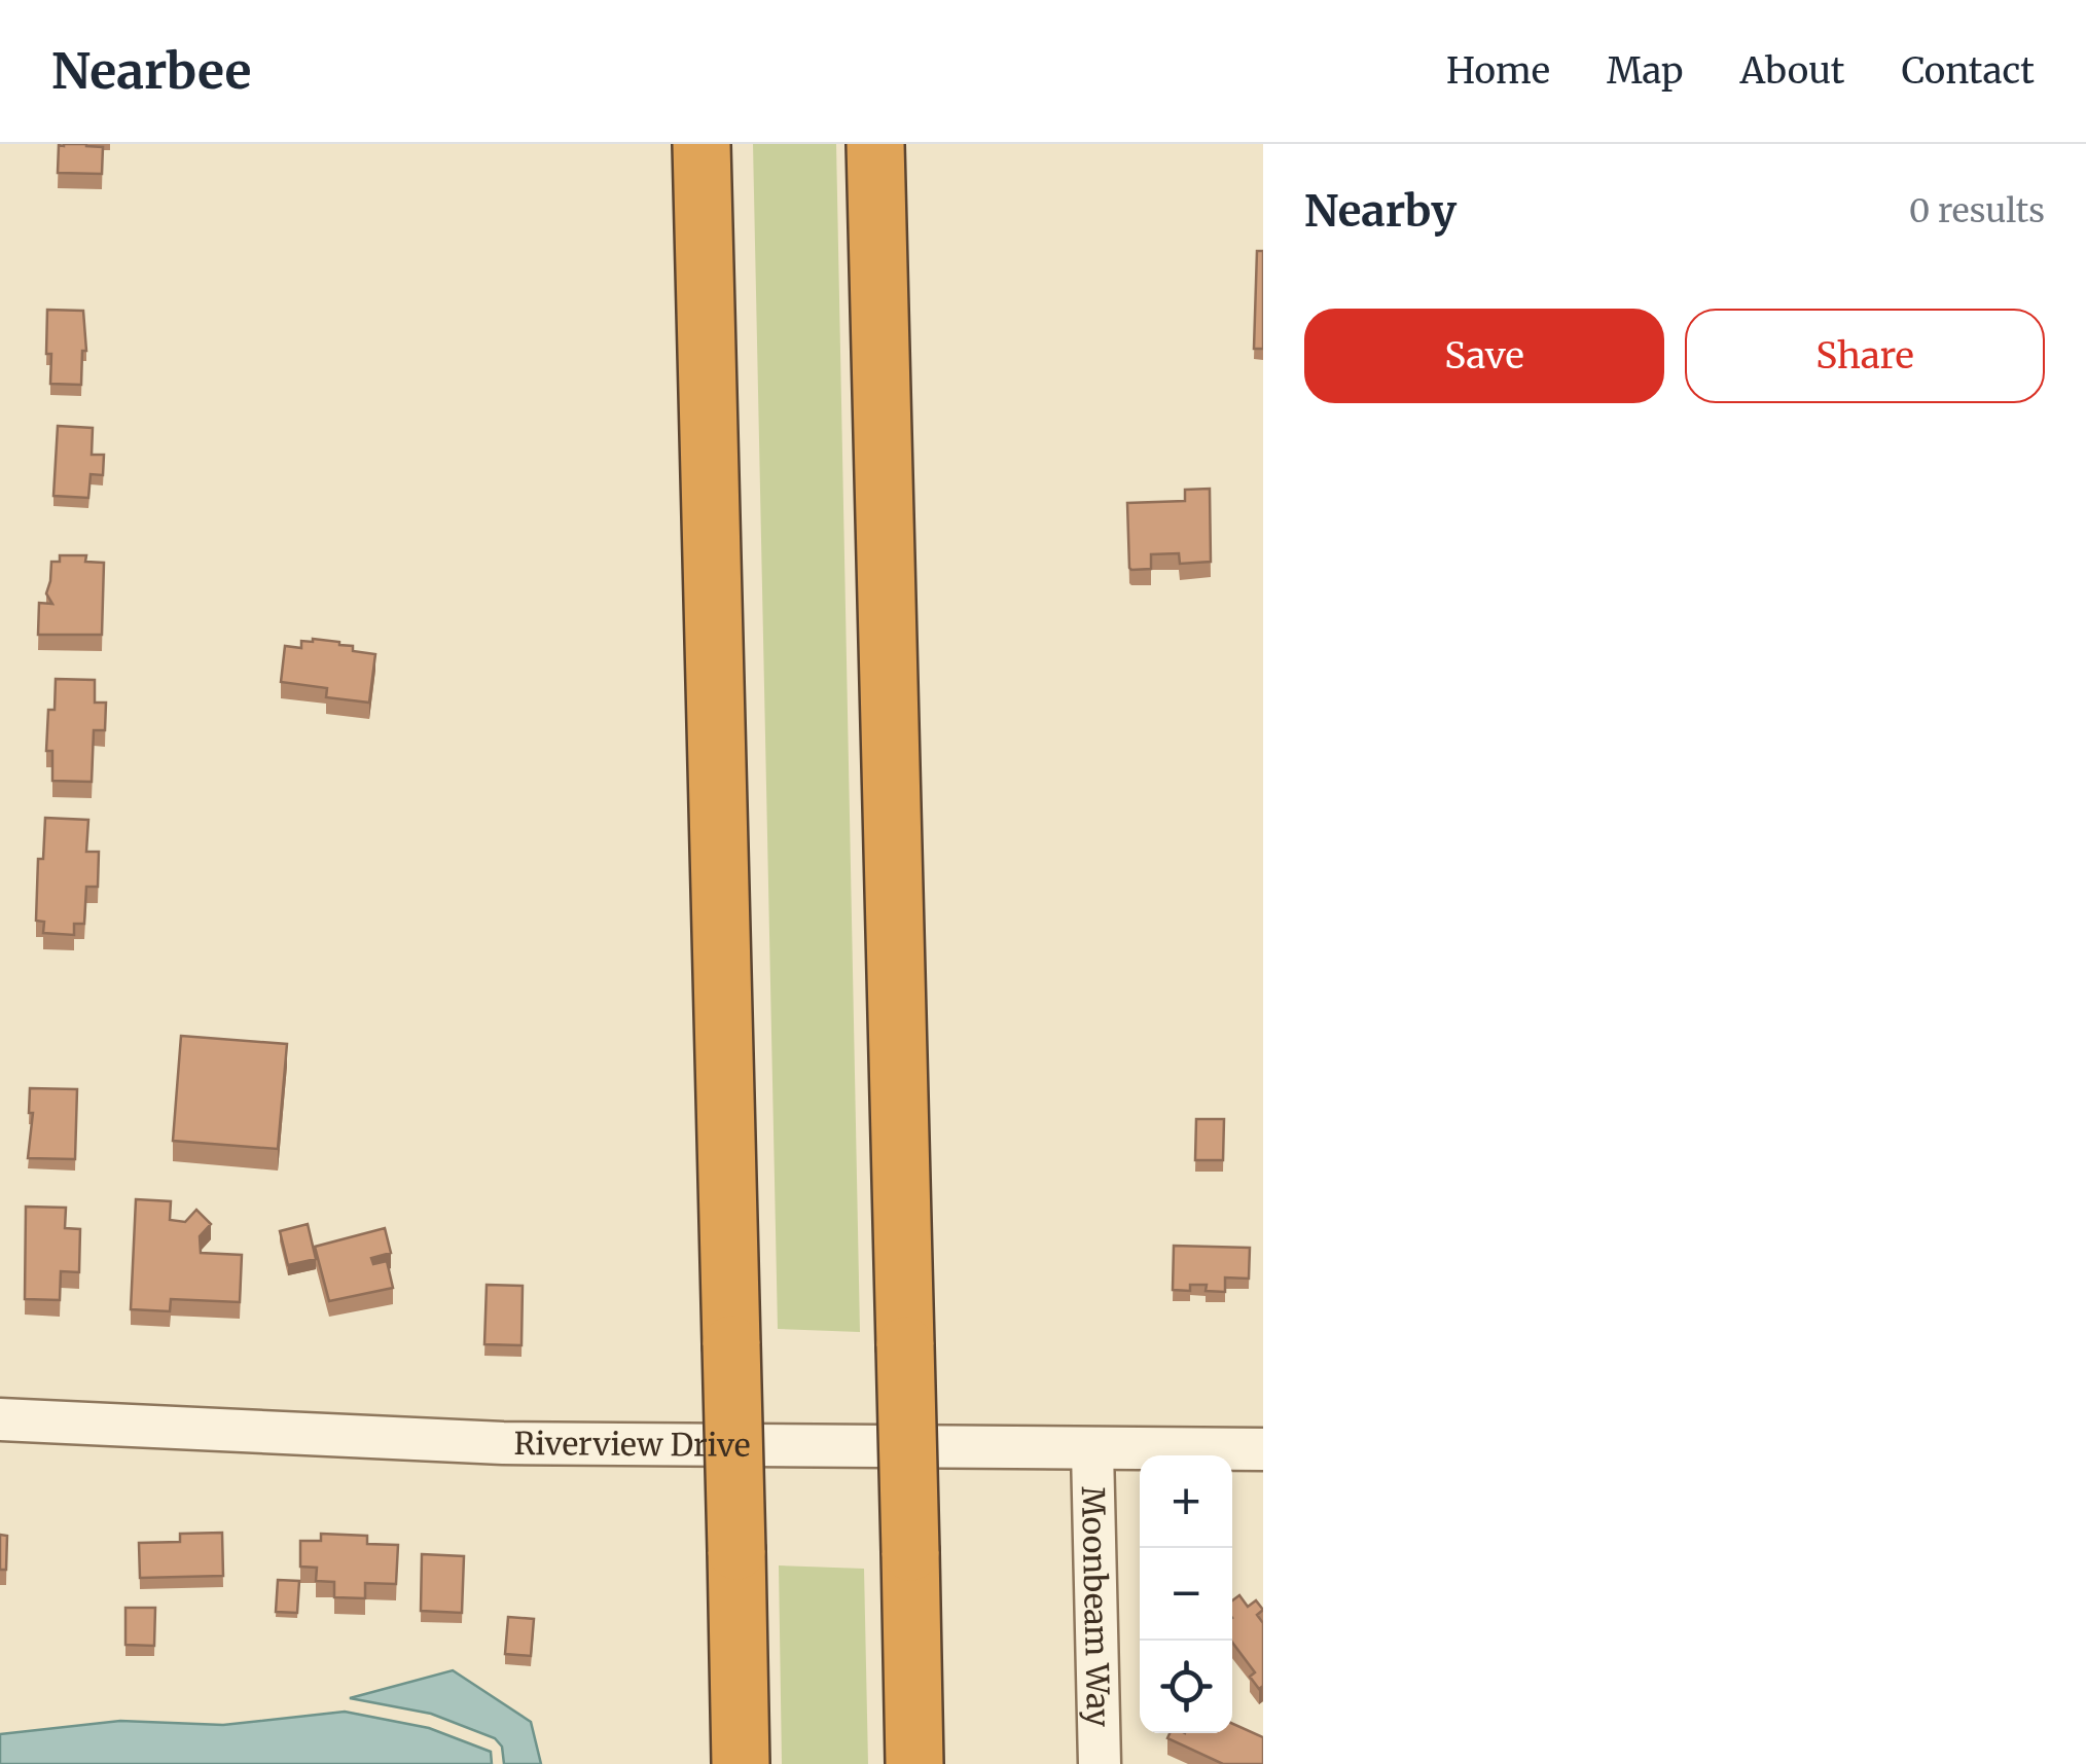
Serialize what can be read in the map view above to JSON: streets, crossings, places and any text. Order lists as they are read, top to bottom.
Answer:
{
  "streets": {
    "street": ["Riverview Drive", "Moonbeam Way"]
  },
  "crossings": [
    ["Riverview Drive", "Moonbeam Way"]
  ],
  "page": {
    "header": "Nearbee",
    "nav": [
      "Home",
      "Map",
      "About",
      "Contact"
    ],
    "heading": ["Nearby", "0 results"],
    "buttons": ["Save", "Share"],
    "map_buttons": ["+", "−"]
  }
}
